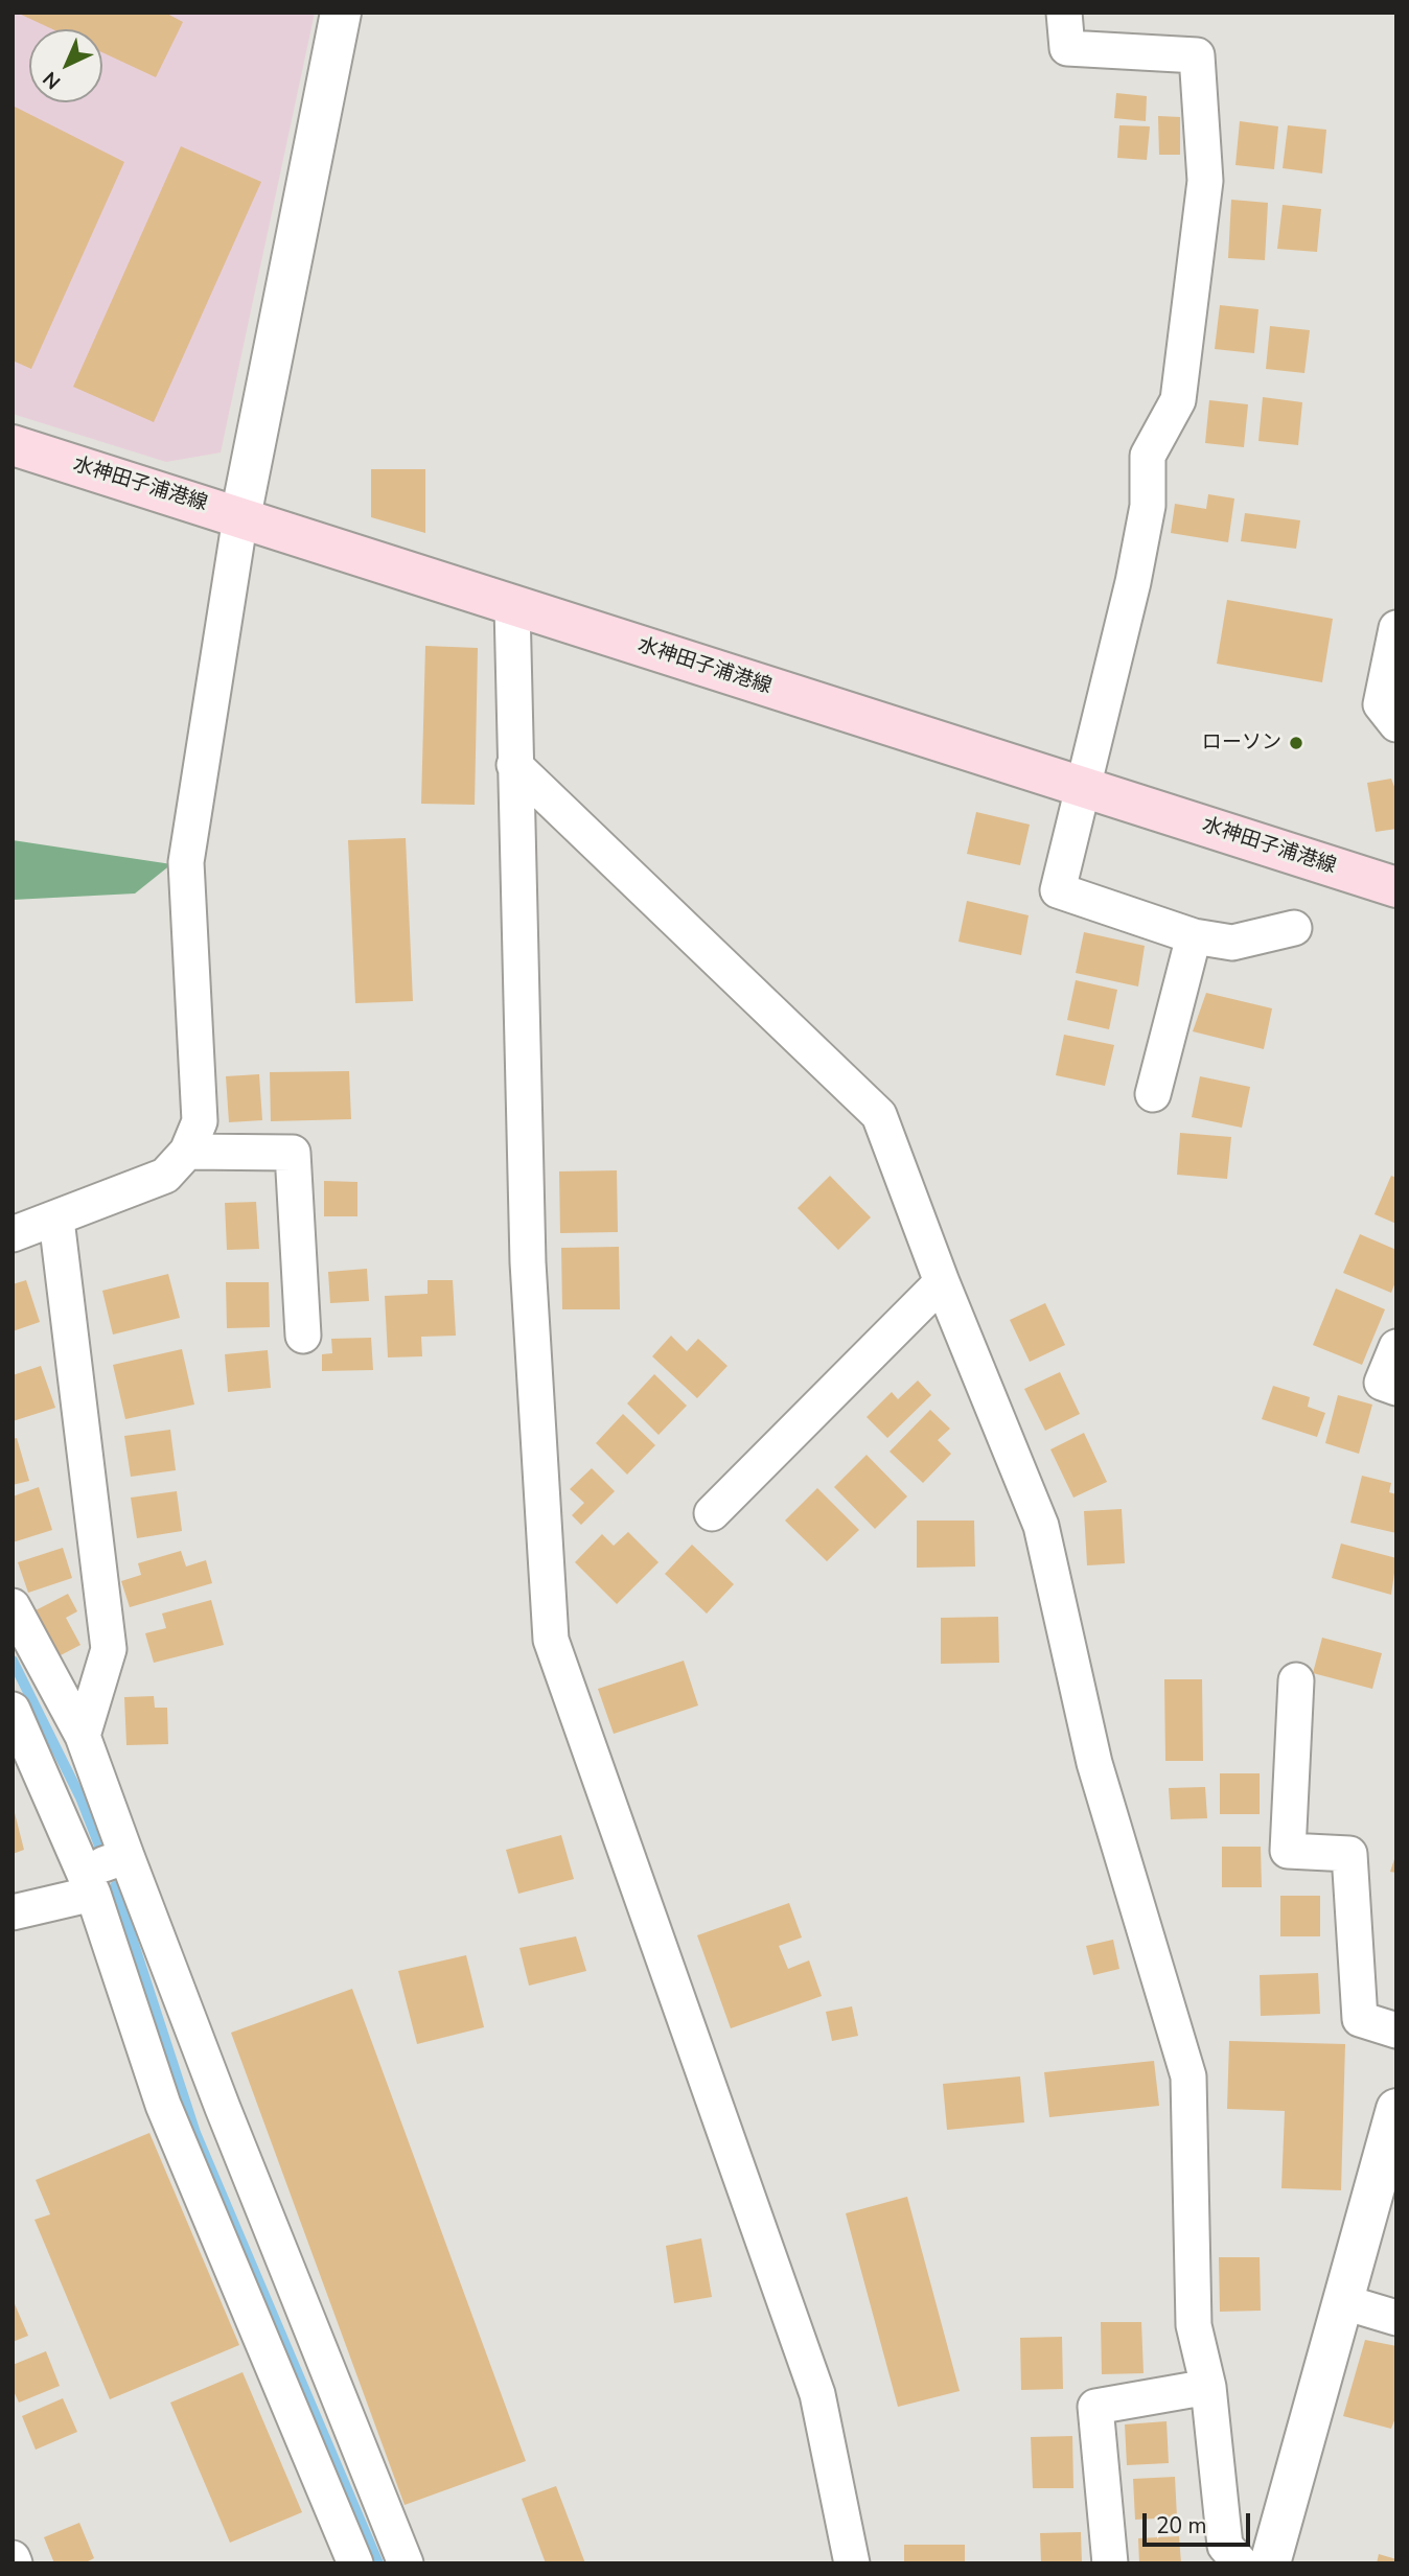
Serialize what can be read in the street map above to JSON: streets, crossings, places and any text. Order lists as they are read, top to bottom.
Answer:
{
  "streets": {
    "main road": ["水神田子浦港線"]
  },
  "places": ["ローソン"],
  "scale_bar": "20 m",
  "north": "bottom left"
}
